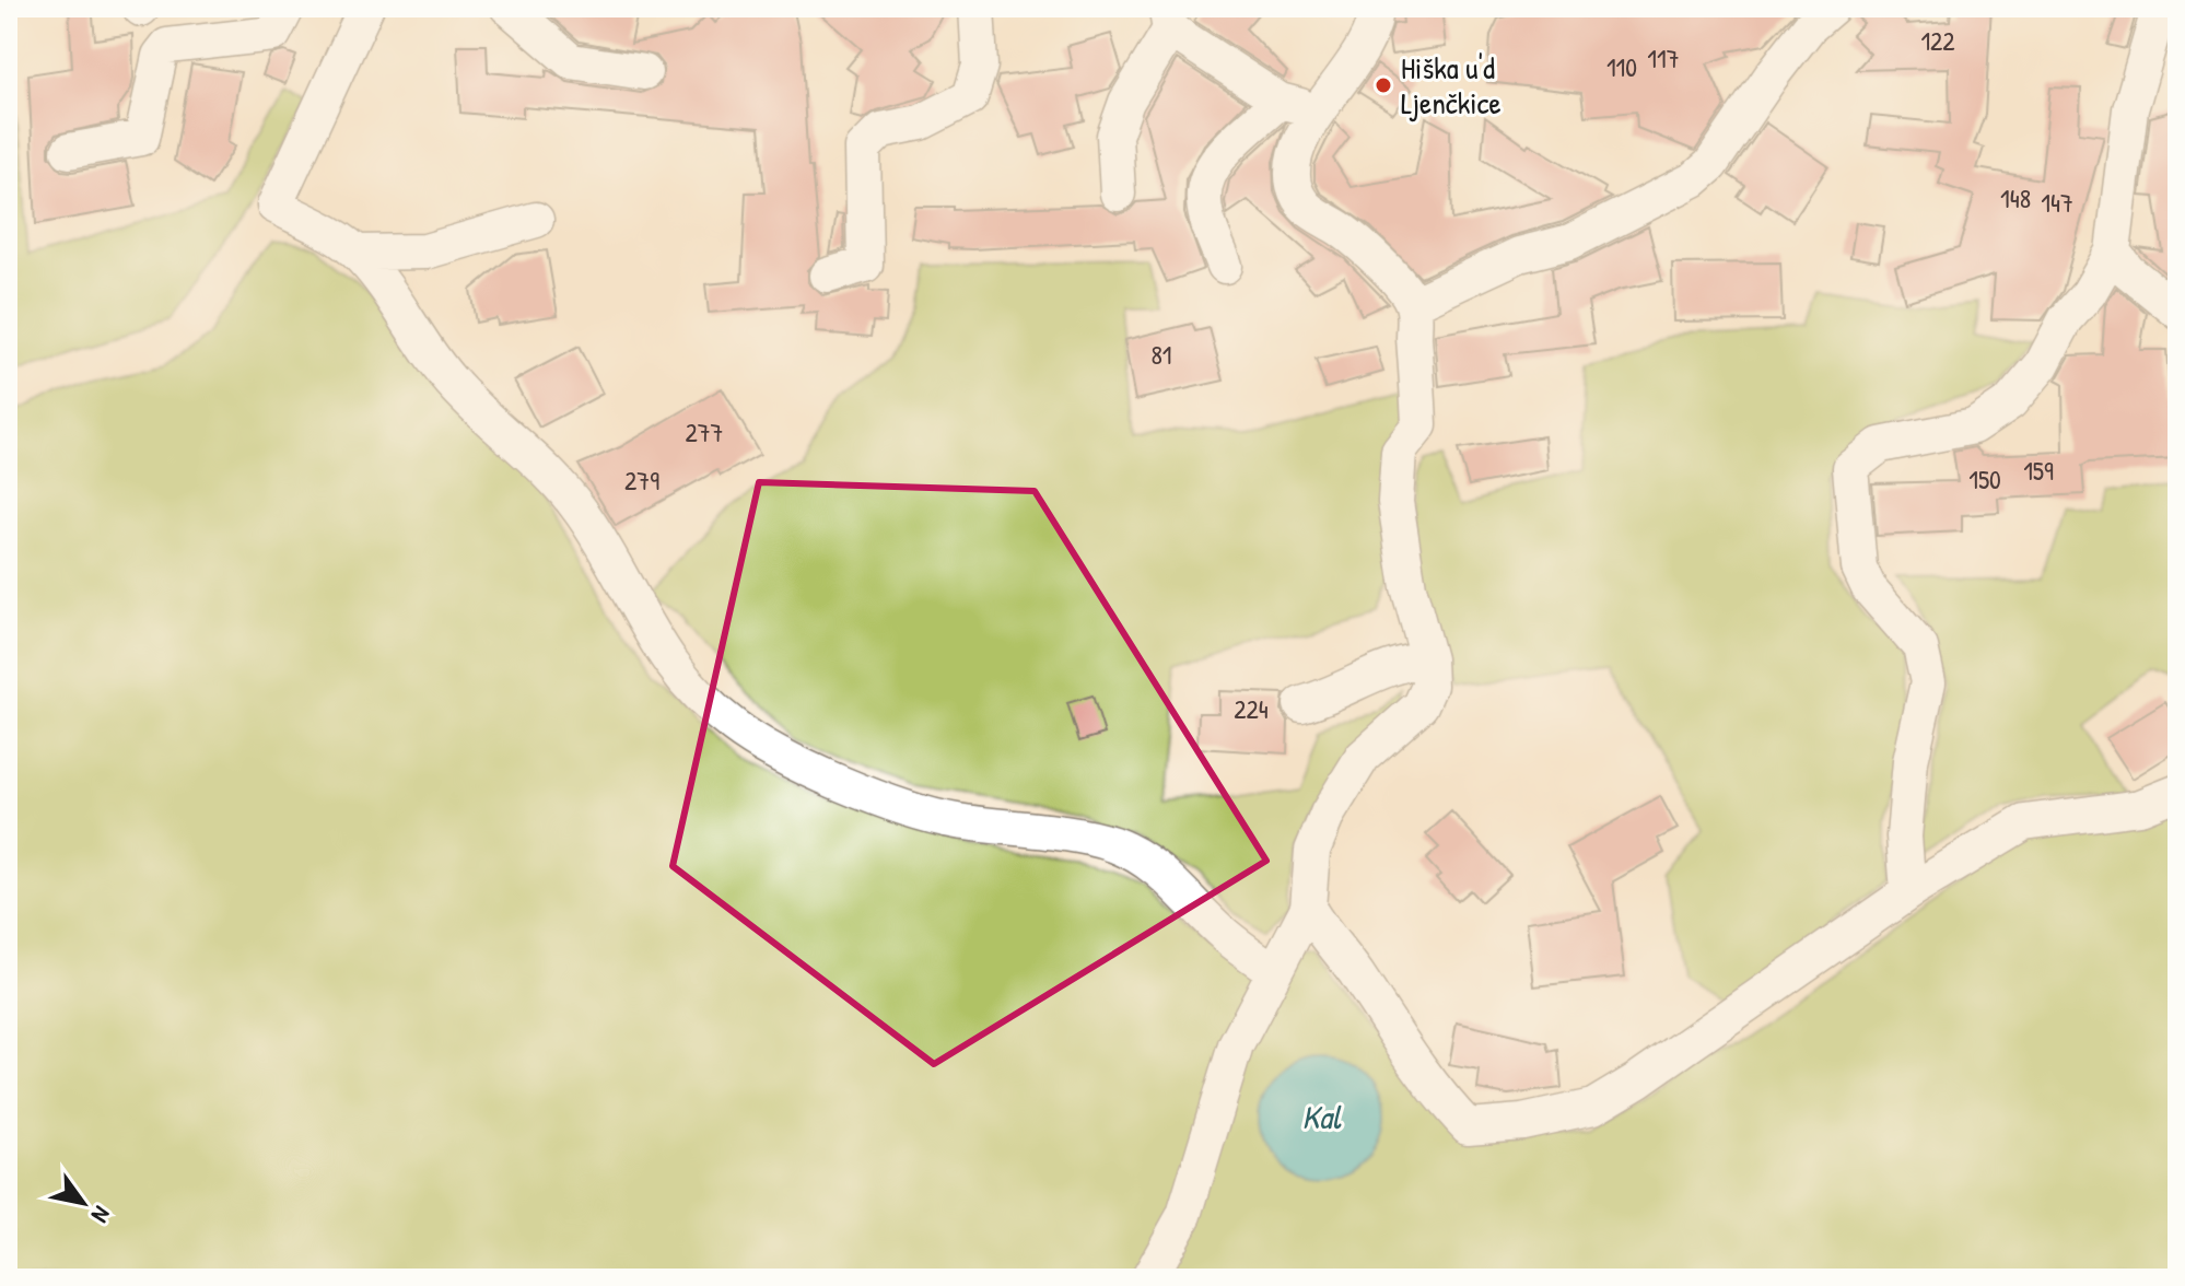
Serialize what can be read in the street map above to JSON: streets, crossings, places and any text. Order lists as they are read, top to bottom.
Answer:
{
  "water": ["Kal"],
  "places": ["Hiška u'd Ljenčkice"],
  "house_numbers": [
    "122",
    "117",
    "110",
    "148",
    "147",
    "81",
    "277",
    "159",
    "150",
    "279",
    "224"
  ],
  "north": "bottom right"
}
